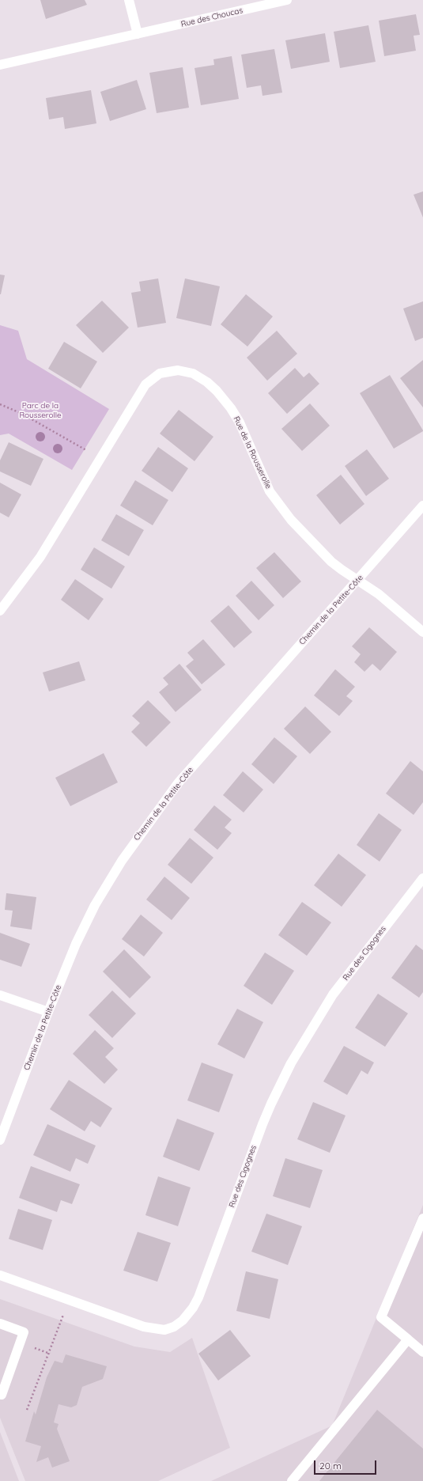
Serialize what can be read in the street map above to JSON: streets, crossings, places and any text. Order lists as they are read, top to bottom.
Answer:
{
  "streets": {
    "street": [
      "Rue des Choucas",
      "Rue de la Rousserolle",
      "Chemin de la Petite-Côte",
      "Rue des Cigognes"
    ]
  },
  "crossings": [
    ["Rue de la Rousserolle", "Chemin de la Petite-Côte"]
  ],
  "parks": ["Parc de la Rousserolle"],
  "scale_bar": "20 m"
}
